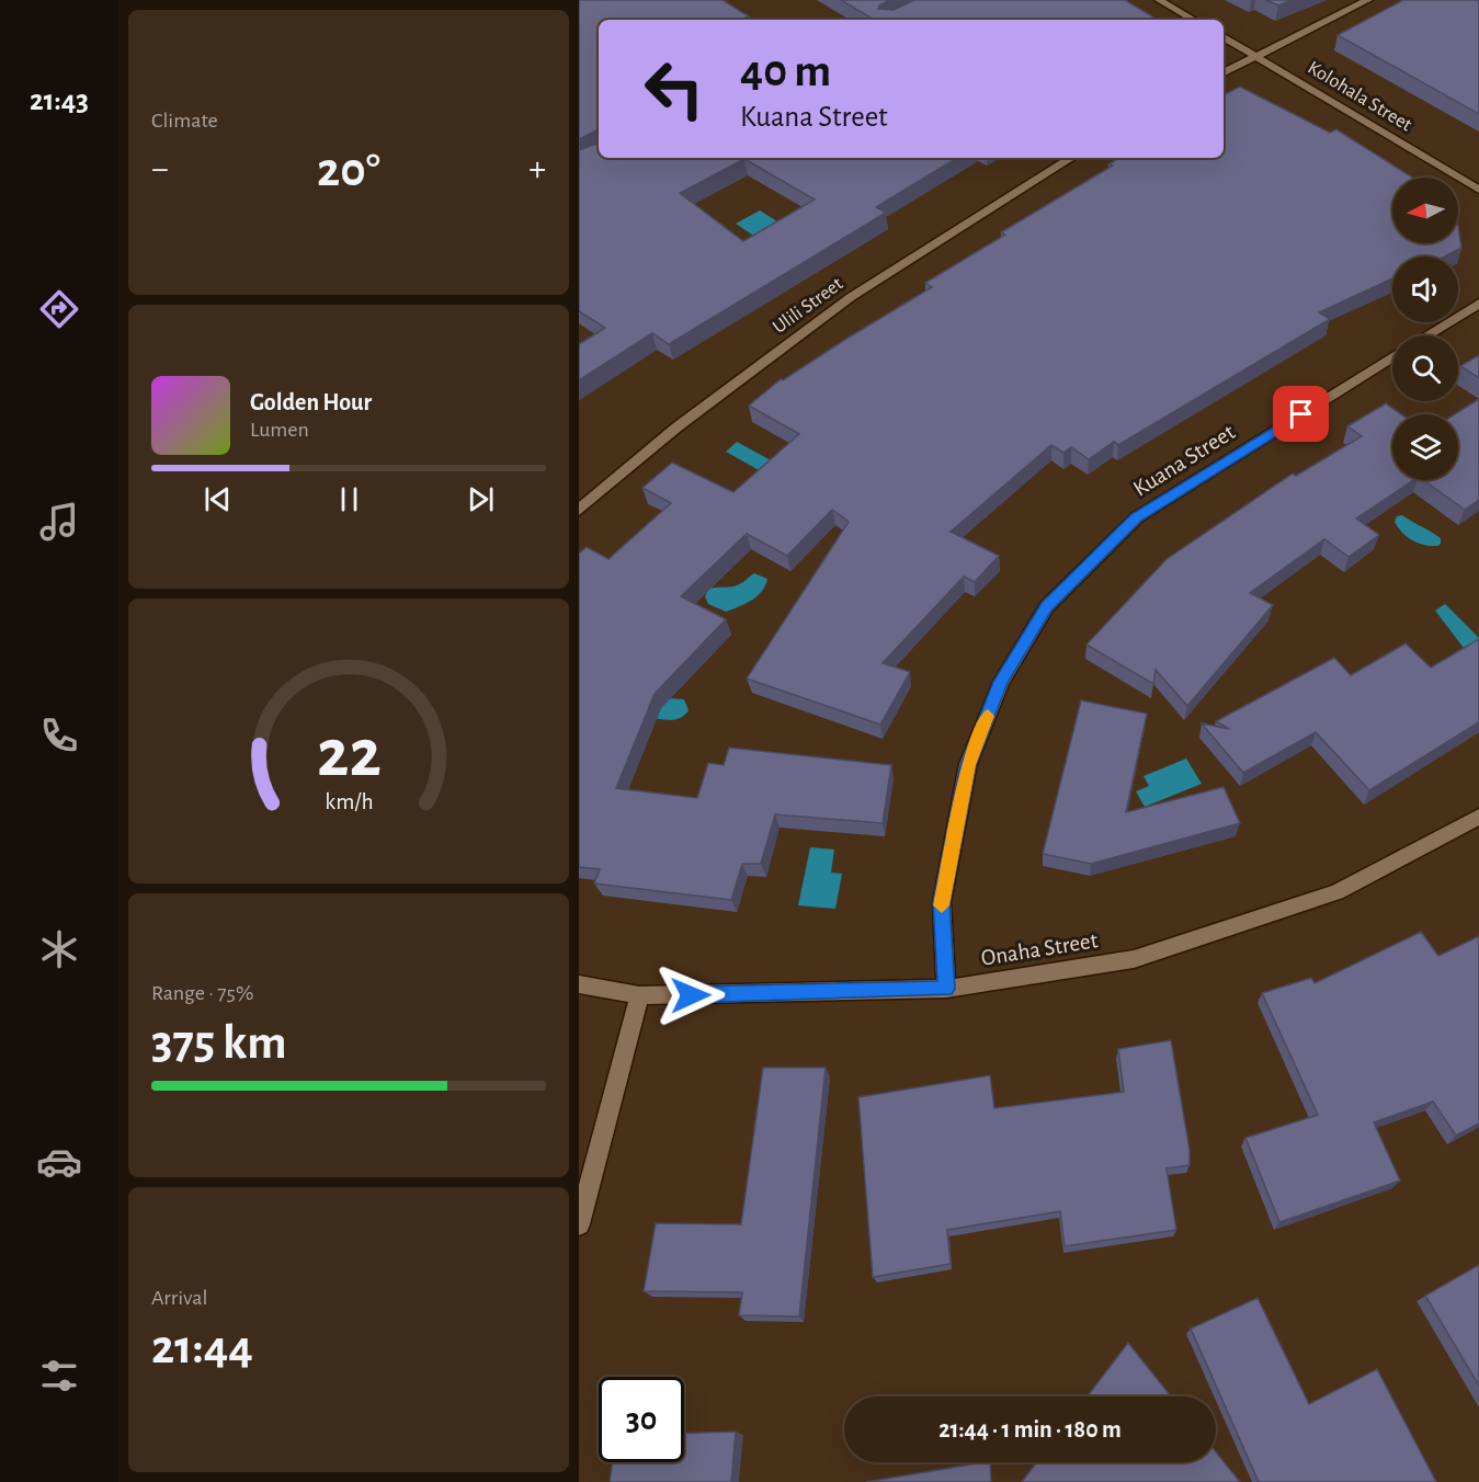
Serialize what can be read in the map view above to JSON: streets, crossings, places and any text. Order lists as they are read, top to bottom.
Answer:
{
  "streets": {
    "street": [
      "Kolohala Street",
      "Ulili Street",
      "Kuana Street",
      "Onaha Street"
    ]
  },
  "crossings": [
    ["Kuana Street", "Onaha Street"]
  ],
  "north": "left",
  "page": {
    "tabs": "21:43",
    "tile": [
      "Climate",
      ["Range · 75%", "375 km"],
      ["Arrival", "21:44"]
    ],
    "turn": ["40 m", "Kuana Street"],
    "heat": ["−", "20°", "+"],
    "song": ["Golden Hour", "Lumen"],
    "limit": "30",
    "trip": "21:44 · 1 min · 180 m",
    "gauge": ["22", "km/h"]
  }
}
